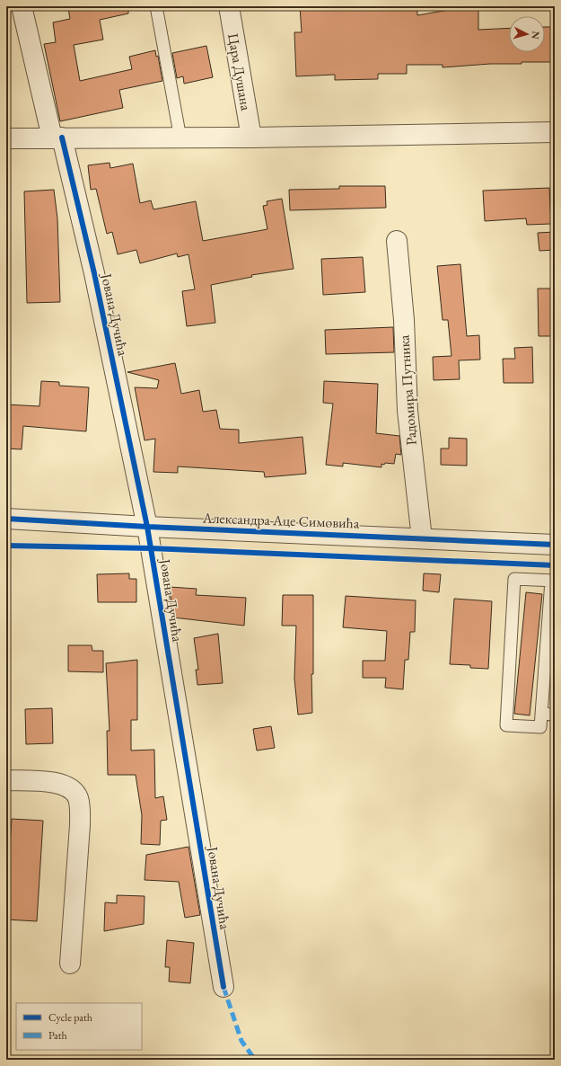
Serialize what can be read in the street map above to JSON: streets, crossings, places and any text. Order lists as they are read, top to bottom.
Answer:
{
  "streets": {
    "street": [
      "Цара Душана",
      "Јована Дучића",
      "Радомира Путника",
      "Александра Аце Симовића"
    ]
  },
  "crossings": [
    ["Јована Дучића", "Александра Аце Симовића"],
    ["Радомира Путника", "Александра Аце Симовића"]
  ],
  "legend": ["Cycle path", "Path"],
  "north": "right"
}
